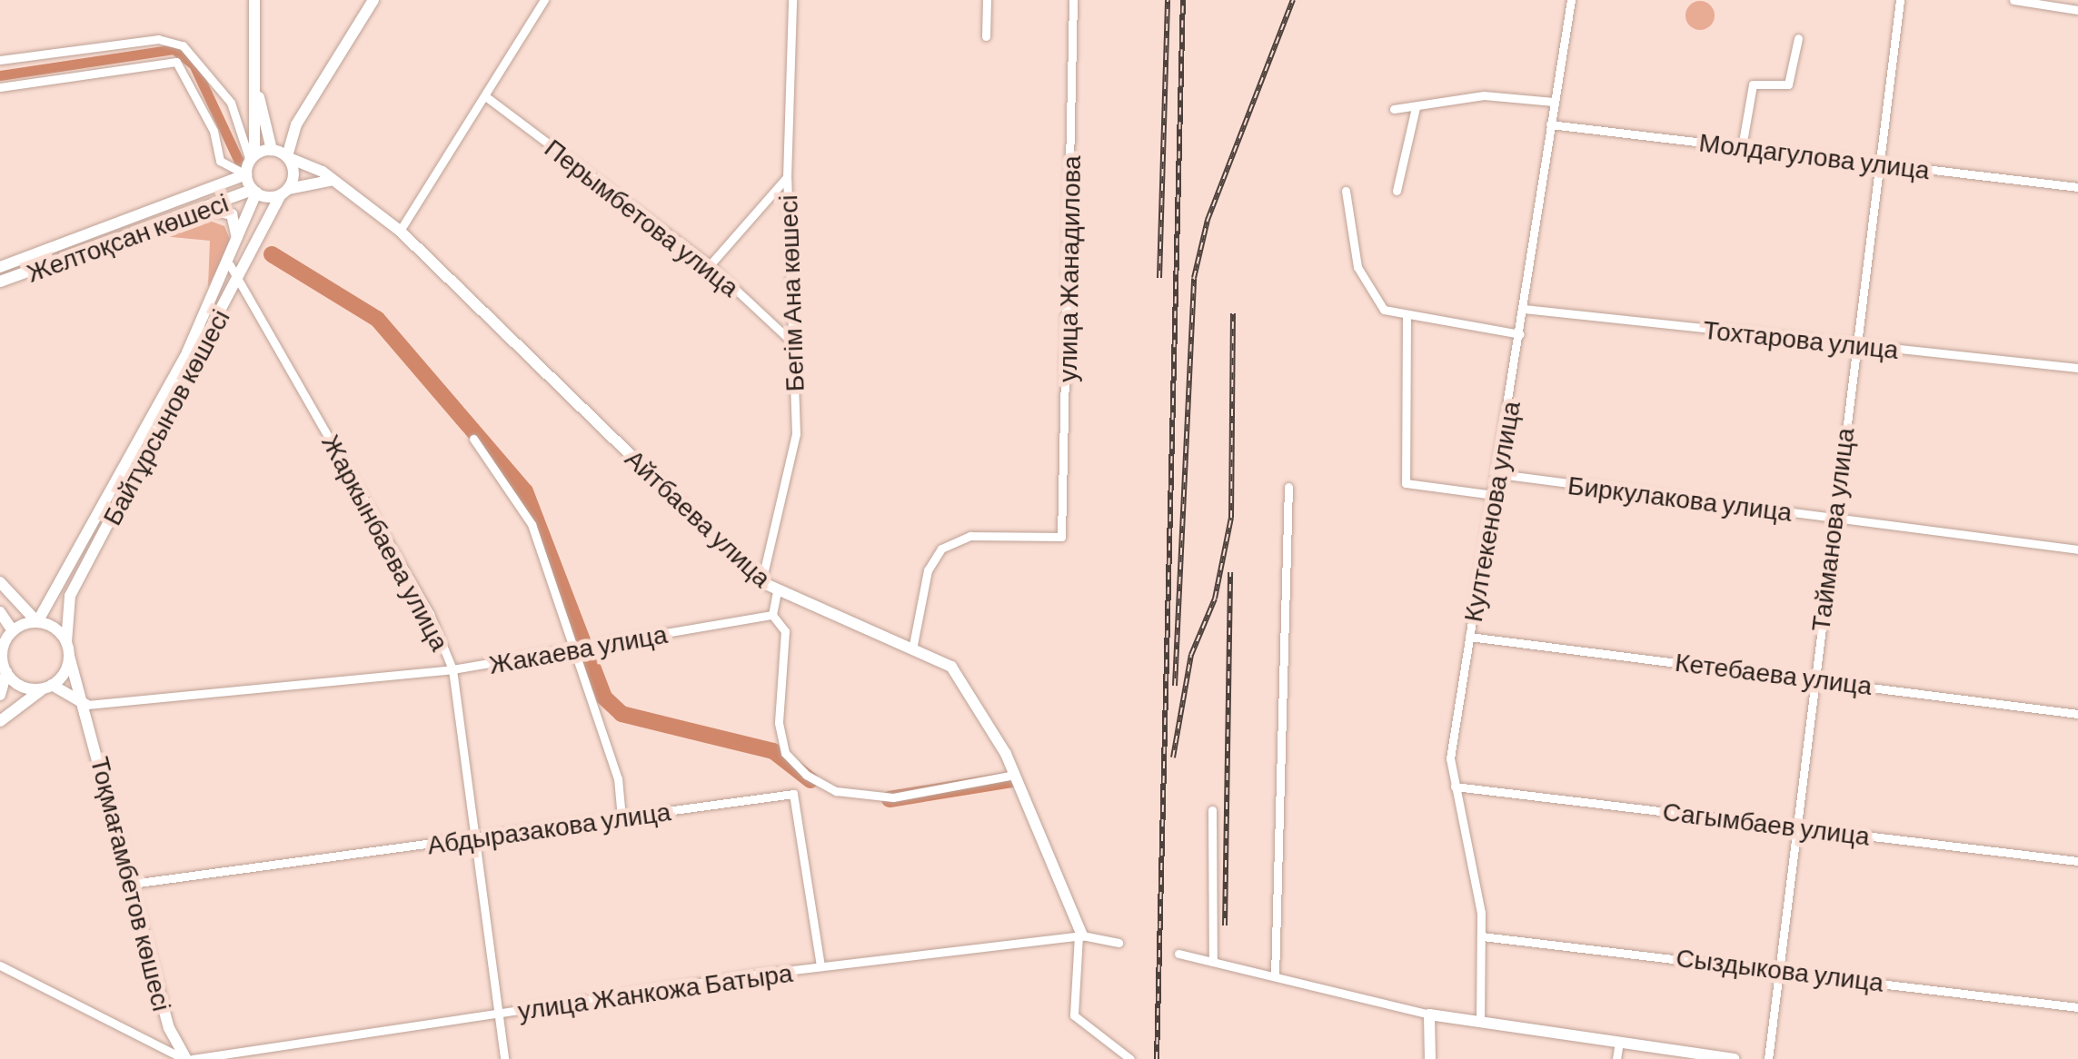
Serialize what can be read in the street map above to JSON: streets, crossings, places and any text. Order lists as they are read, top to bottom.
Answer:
{
  "streets": {
    "street": [
      "Молдагулова улица",
      "Перымбетова улица",
      "Желтоқсан көшесі",
      "улица Жанадилова",
      "Бегім Ана көшесі",
      "Тохтарова улица",
      "Байтұрсынов көшесі",
      "Биркулакова улица",
      "Култекенова улица",
      "Айтбаева улица",
      "Тайманова улица",
      "Жаркынбаева улица",
      "Жакаева улица",
      "Кетебаева улица",
      "Сагымбаев улица",
      "Абдыразакова улица",
      "Тоқмағамбетов көшесі",
      "Сыздыкова улица",
      "улица Жанкожа Батыра"
    ]
  },
  "crossings": [
    ["Молдагулова улица", "Култекенова улица"],
    ["Молдагулова улица", "Тайманова улица"],
    ["Перымбетова улица", "Бегім Ана көшесі"],
    ["Желтоқсан көшесі", "Байтұрсынов көшесі"],
    ["Желтоқсан көшесі", "Айтбаева улица"],
    ["улица Жанадилова", "Айтбаева улица"],
    ["Бегім Ана көшесі", "Айтбаева улица"],
    ["Тохтарова улица", "Култекенова улица"],
    ["Тохтарова улица", "Тайманова улица"],
    ["Байтұрсынов көшесі", "Айтбаева улица"],
    ["Байтұрсынов көшесі", "Жаркынбаева улица"],
    ["Байтұрсынов көшесі", "Тоқмағамбетов көшесі"],
    ["Биркулакова улица", "Култекенова улица"],
    ["Биркулакова улица", "Тайманова улица"],
    ["Култекенова улица", "Кетебаева улица"],
    ["Култекенова улица", "Сагымбаев улица"],
    ["Култекенова улица", "Сыздыкова улица"],
    ["Айтбаева улица", "улица Жанкожа Батыра"],
    ["Тайманова улица", "Кетебаева улица"],
    ["Тайманова улица", "Сагымбаев улица"],
    ["Тайманова улица", "Сыздыкова улица"],
    ["Жаркынбаева улица", "Жакаева улица"],
    ["Жаркынбаева улица", "Абдыразакова улица"],
    ["Жаркынбаева улица", "улица Жанкожа Батыра"],
    ["Жакаева улица", "Тоқмағамбетов көшесі"],
    ["Абдыразакова улица", "Тоқмағамбетов көшесі"],
    ["Абдыразакова улица", "улица Жанкожа Батыра"]
  ]
}
